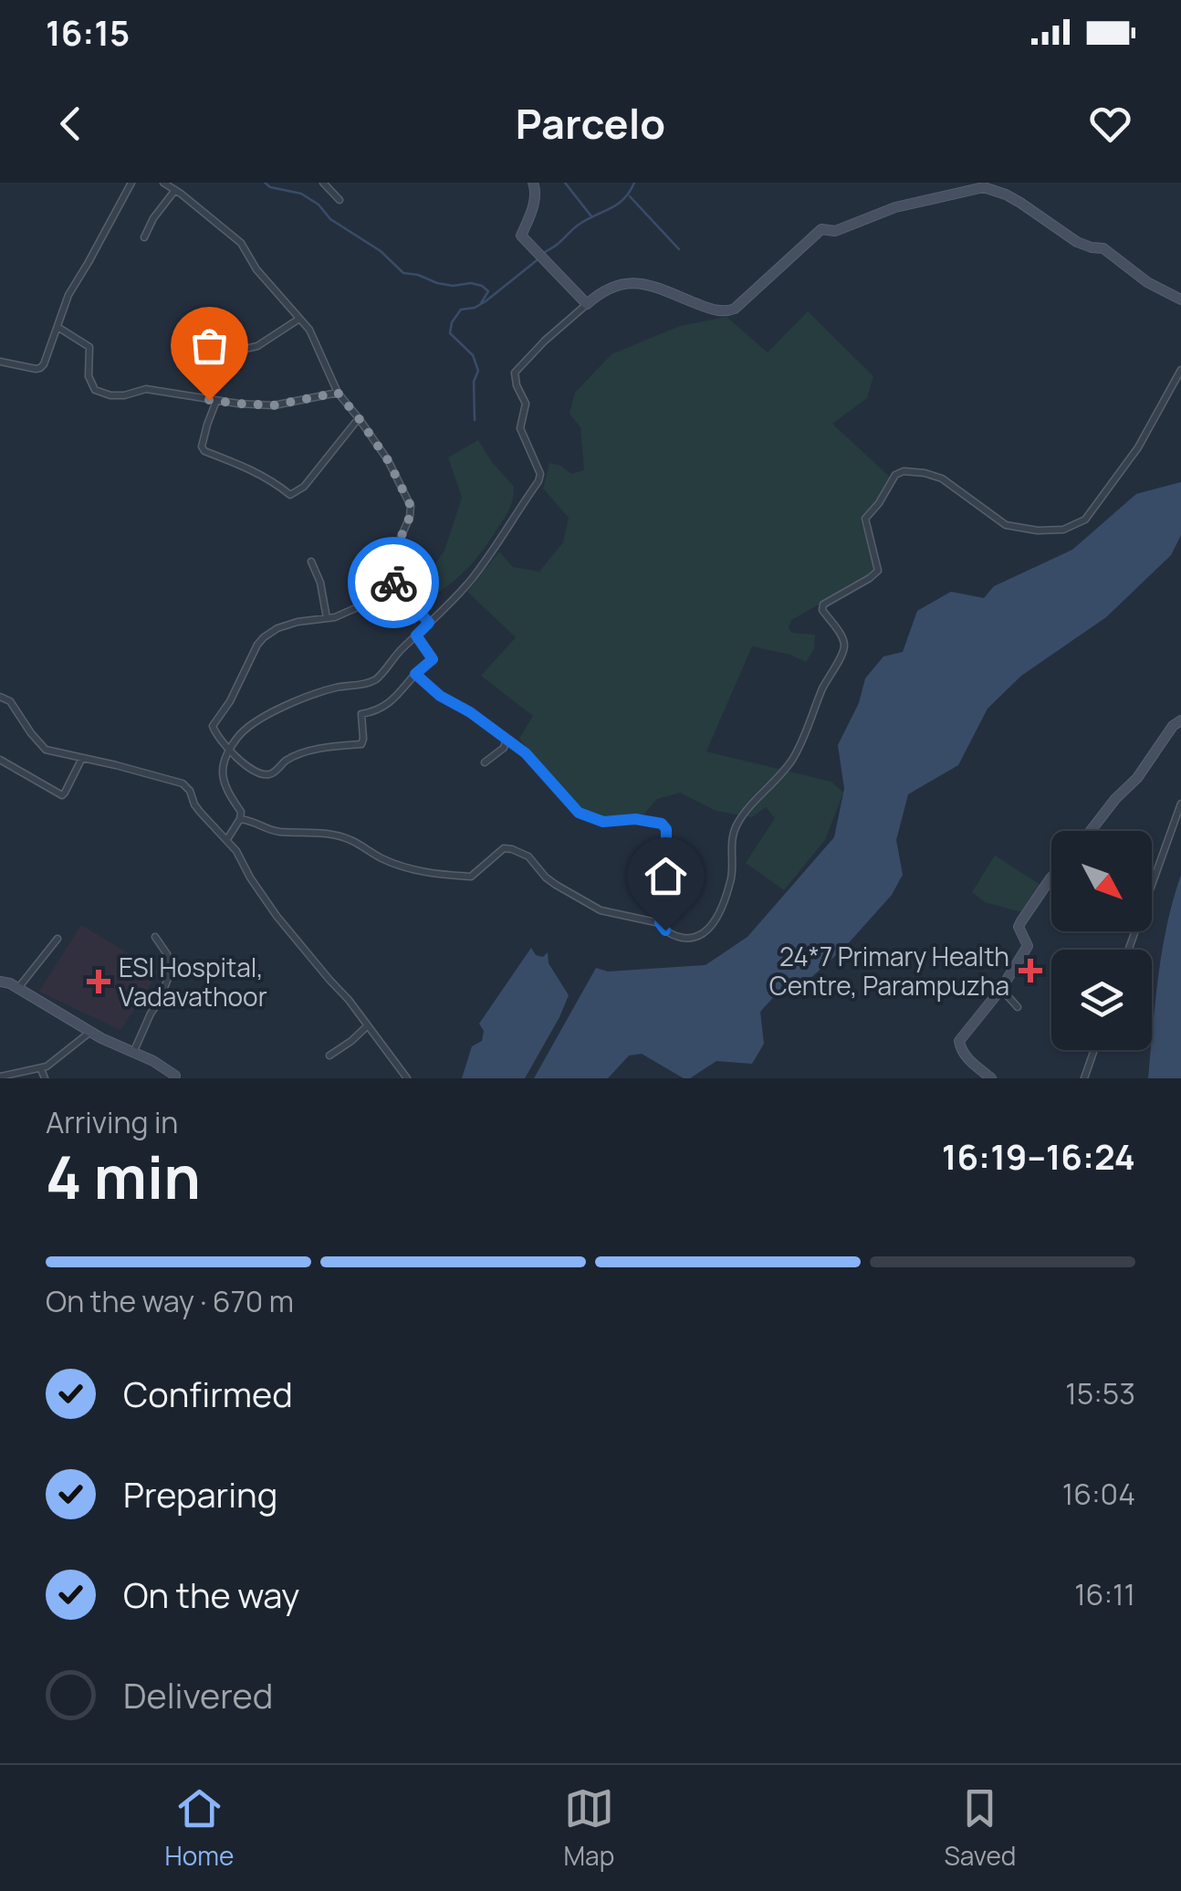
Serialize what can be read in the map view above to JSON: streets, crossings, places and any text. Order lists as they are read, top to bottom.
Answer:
{
  "places": {
    "health": ["24*7 Primary Health Centre, Parampuzha", "ESI Hospital, Vadavathoor"]
  },
  "north": "bottom right",
  "page": {
    "status": "16:15",
    "header": "Parcelo",
    "heading": ["4 min", "Arriving in", "16:19–16:24"],
    "bar": "On the way · 670 m",
    "list": [
      ["Confirmed", "15:53"],
      ["Preparing", "16:04"],
      ["On the way", "16:11"],
      "Delivered"
    ],
    "tabs": ["Home", "Map", "Saved"]
  }
}
